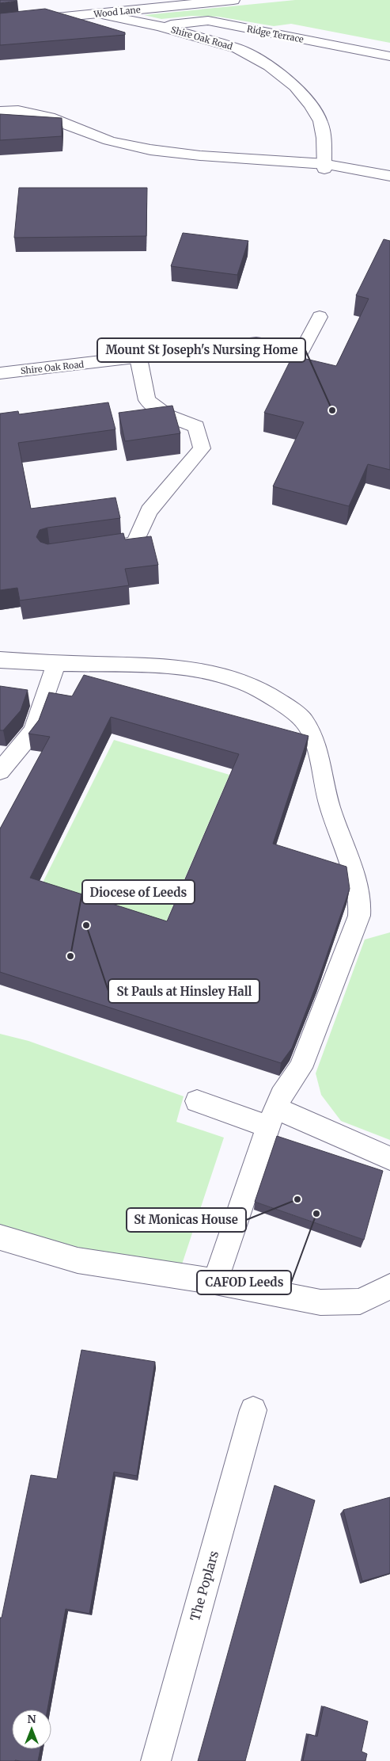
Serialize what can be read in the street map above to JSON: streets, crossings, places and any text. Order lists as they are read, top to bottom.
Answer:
{
  "streets": {
    "street": [
      "Wood Lane",
      "Ridge Terrace",
      "Shire Oak Road",
      "The Poplars"
    ]
  },
  "crossings": [
    ["Wood Lane", "Shire Oak Road"],
    ["Ridge Terrace", "Shire Oak Road"]
  ],
  "places": [
    "Mount St Joseph's Nursing Home",
    "St Pauls at Hinsley Hall",
    "Diocese of Leeds",
    "St Monicas House",
    "CAFOD Leeds"
  ],
  "north": "top"
}
